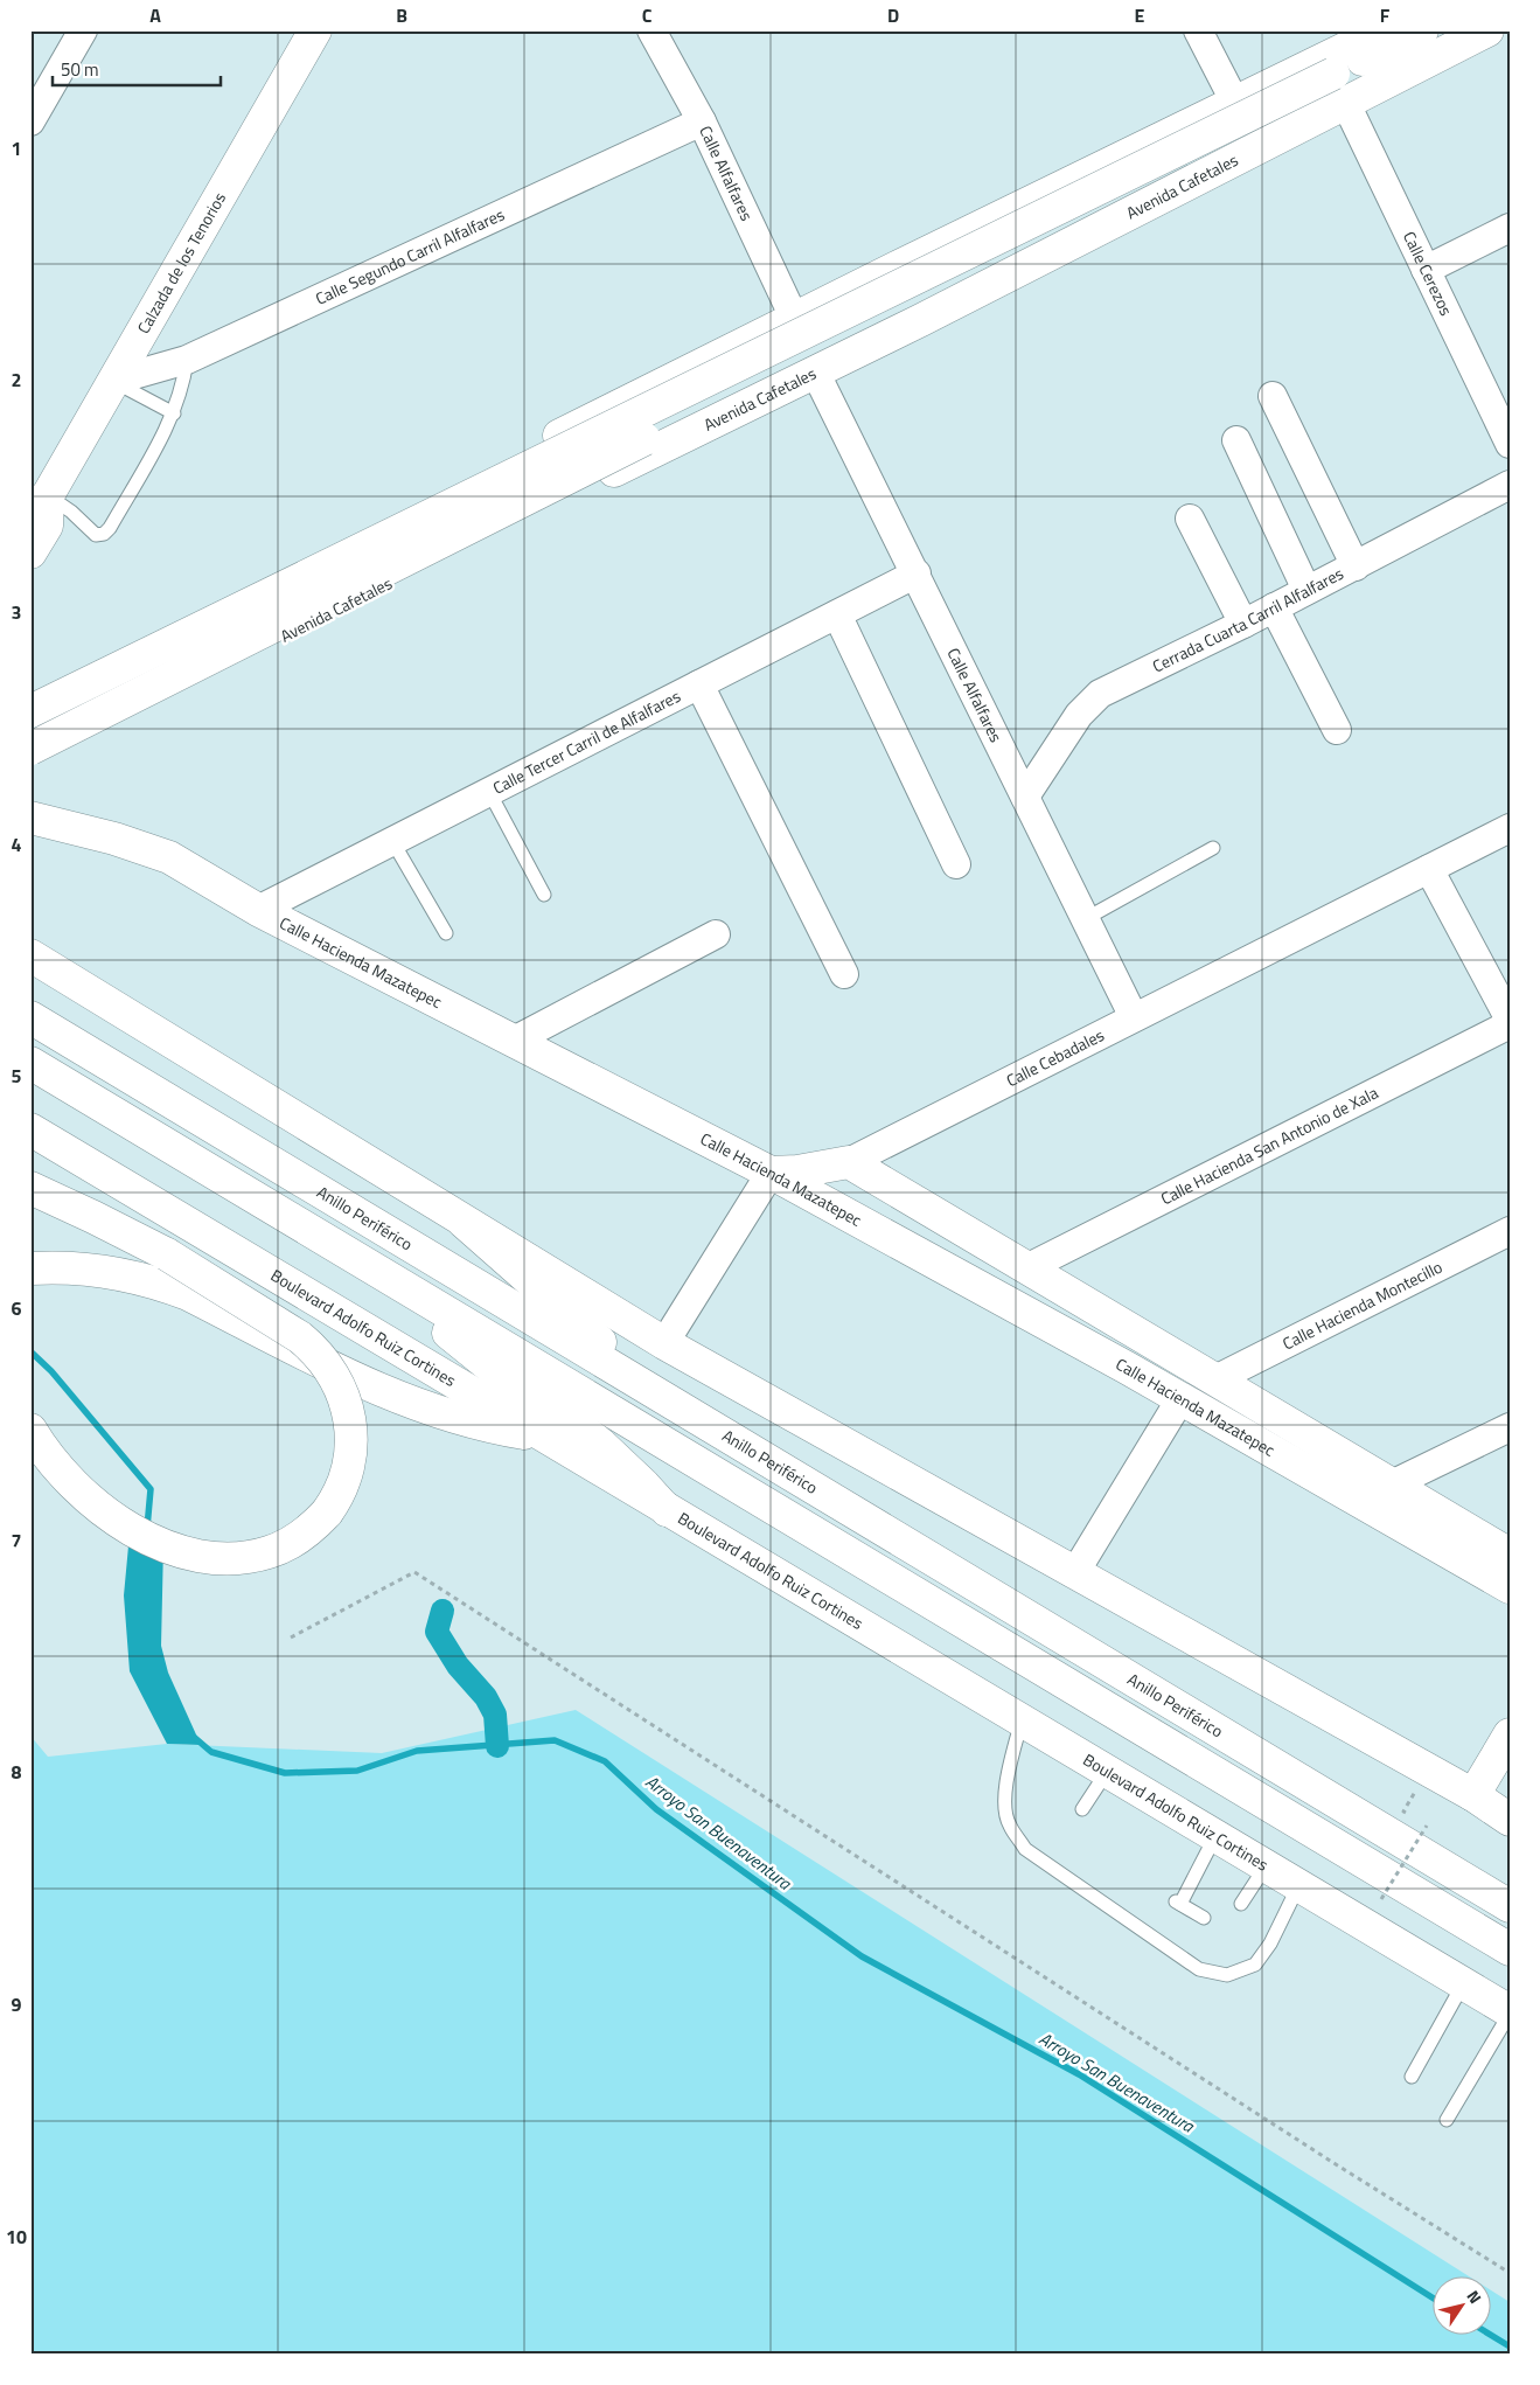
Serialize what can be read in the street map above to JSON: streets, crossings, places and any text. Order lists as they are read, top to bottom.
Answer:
{
  "streets": {
    "main road": [
      "Avenida Cafetales",
      "Calzada de los Tenorios",
      "Calle Hacienda Mazatepec",
      "Calle Cebadales",
      "Anillo Periférico",
      "Boulevard Adolfo Ruiz Cortines"
    ],
    "street": [
      "Calle Alfalfares",
      "Calle Segundo Carril Alfalfares",
      "Calle Cerezos",
      "Cerrada Cuarta Carril Alfalfares",
      "Calle Tercer Carril de Alfalfares",
      "Calle Hacienda San Antonio de Xala",
      "Calle Hacienda Montecillo"
    ]
  },
  "crossings": [
    ["Calle Alfalfares", "Avenida Cafetales"],
    ["Calle Alfalfares", "Calle Segundo Carril Alfalfares"],
    ["Calle Alfalfares", "Cerrada Cuarta Carril Alfalfares"],
    ["Calle Alfalfares", "Calle Tercer Carril de Alfalfares"],
    ["Calle Alfalfares", "Calle Cebadales"],
    ["Avenida Cafetales", "Calle Cerezos"],
    ["Calle Segundo Carril Alfalfares", "Calzada de los Tenorios"],
    ["Calle Tercer Carril de Alfalfares", "Calle Hacienda Mazatepec"],
    ["Calle Hacienda Mazatepec", "Calle Cebadales"],
    ["Calle Hacienda Mazatepec", "Calle Hacienda San Antonio de Xala"],
    ["Calle Hacienda Mazatepec", "Calle Hacienda Montecillo"]
  ],
  "water": ["Arroyo San Buenaventura"],
  "scale_bar": "50 m",
  "north": "top right",
  "grid": {
    "columns": [
      "A",
      "B",
      "C",
      "D",
      "E",
      "F"
    ],
    "rows": [
      "1",
      "2",
      "3",
      "4",
      "5",
      "6",
      "7",
      "8",
      "9",
      "10"
    ]
  }
}
